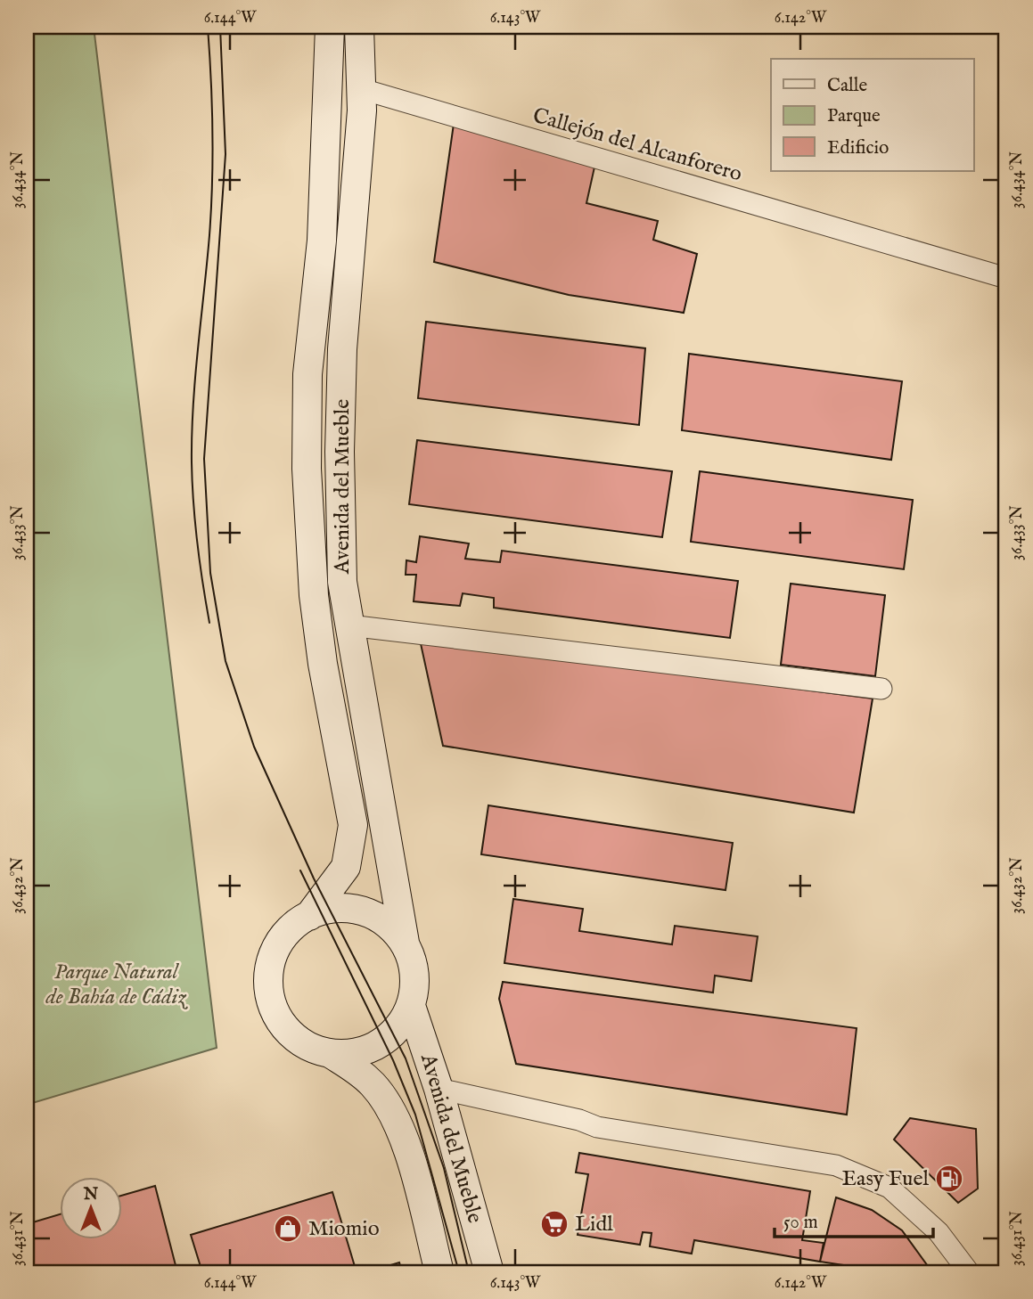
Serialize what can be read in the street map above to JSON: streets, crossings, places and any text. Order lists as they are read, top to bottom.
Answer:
{
  "streets": {
    "main road": ["Avenida del Mueble"],
    "street": ["Callejón del Alcanforero"]
  },
  "crossings": [
    ["Callejón del Alcanforero", "Avenida del Mueble"]
  ],
  "parks": ["Parque Natural de Bahía de Cádiz"],
  "places": {
    "fuel station": ["Easy Fuel"],
    "supermarket": ["Lidl"],
    "shop": ["Miomio"]
  },
  "legend": ["Calle", "Parque", "Edificio"],
  "scale_bar": "50 m",
  "north": "top",
  "coordinates": [
    "6.144°W",
    "6.143°W",
    "6.142°W",
    "36.434°N",
    "36.433°N",
    "36.432°N",
    "36.431°N"
  ]
}
